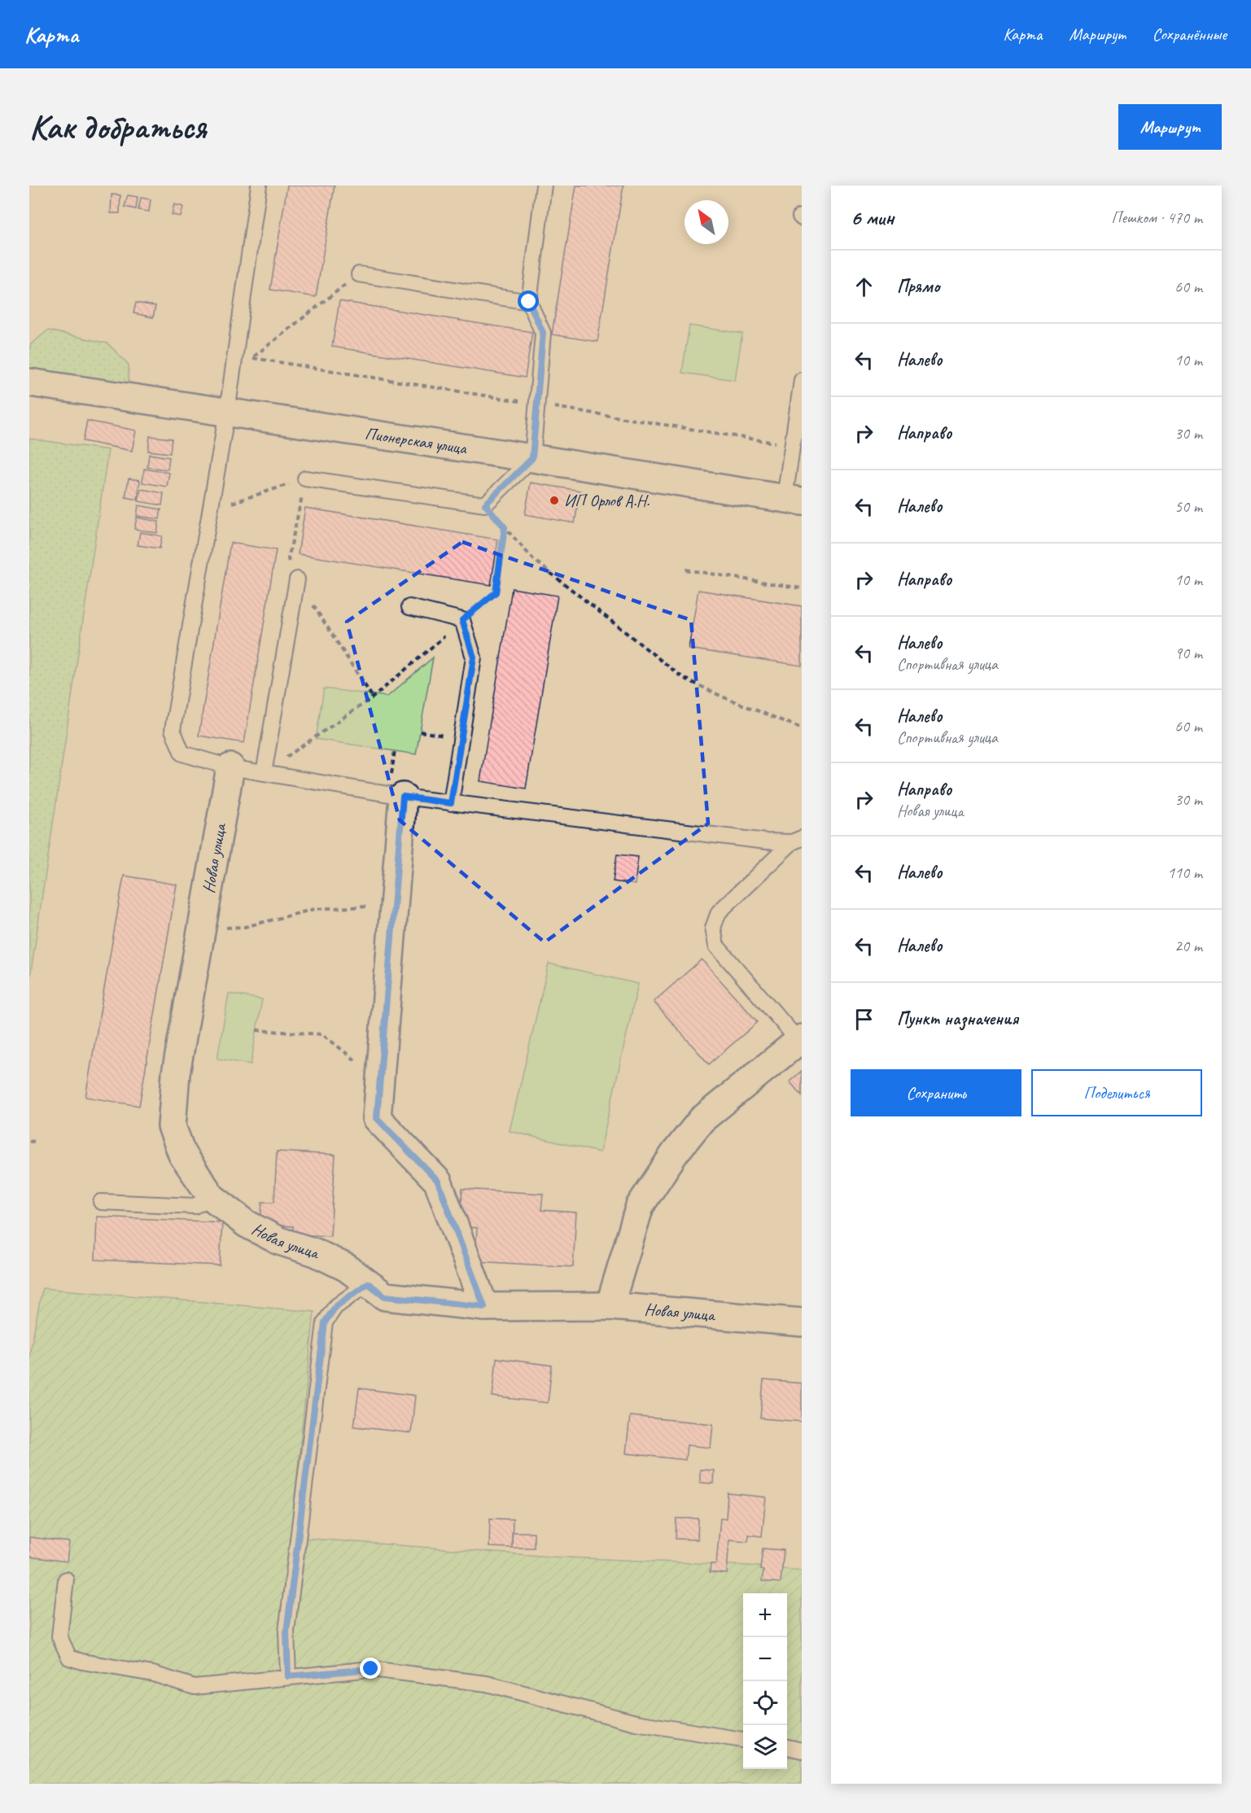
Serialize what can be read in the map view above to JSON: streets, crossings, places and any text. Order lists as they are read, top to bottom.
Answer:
{
  "streets": {
    "street": ["Пионерская улица", "Новая улица"]
  },
  "places": ["ИП Орлов А.Н."],
  "north": "top left",
  "page": {
    "header": "Карта",
    "nav": ["Карта", "Маршрут", "Сохранённые"],
    "buttons": [
      "Маршрут",
      ["Сохранить", "Поделиться"]
    ],
    "title": "Как добраться",
    "heading": ["6 мин", "Пешком · 470 m"],
    "list": [
      ["Прямо", "60 m"],
      ["Налево", "10 m"],
      ["Направо", "30 m"],
      ["Налево", "50 m"],
      ["Направо", "10 m"],
      ["Налево", "Спортивная улица", "90 m"],
      ["Налево", "Спортивная улица", "60 m"],
      ["Направо", "Новая улица", "30 m"],
      ["Налево", "110 m"],
      ["Налево", "20 m"],
      "Пункт назначения"
    ],
    "map_buttons": ["+", "−"]
  }
}
